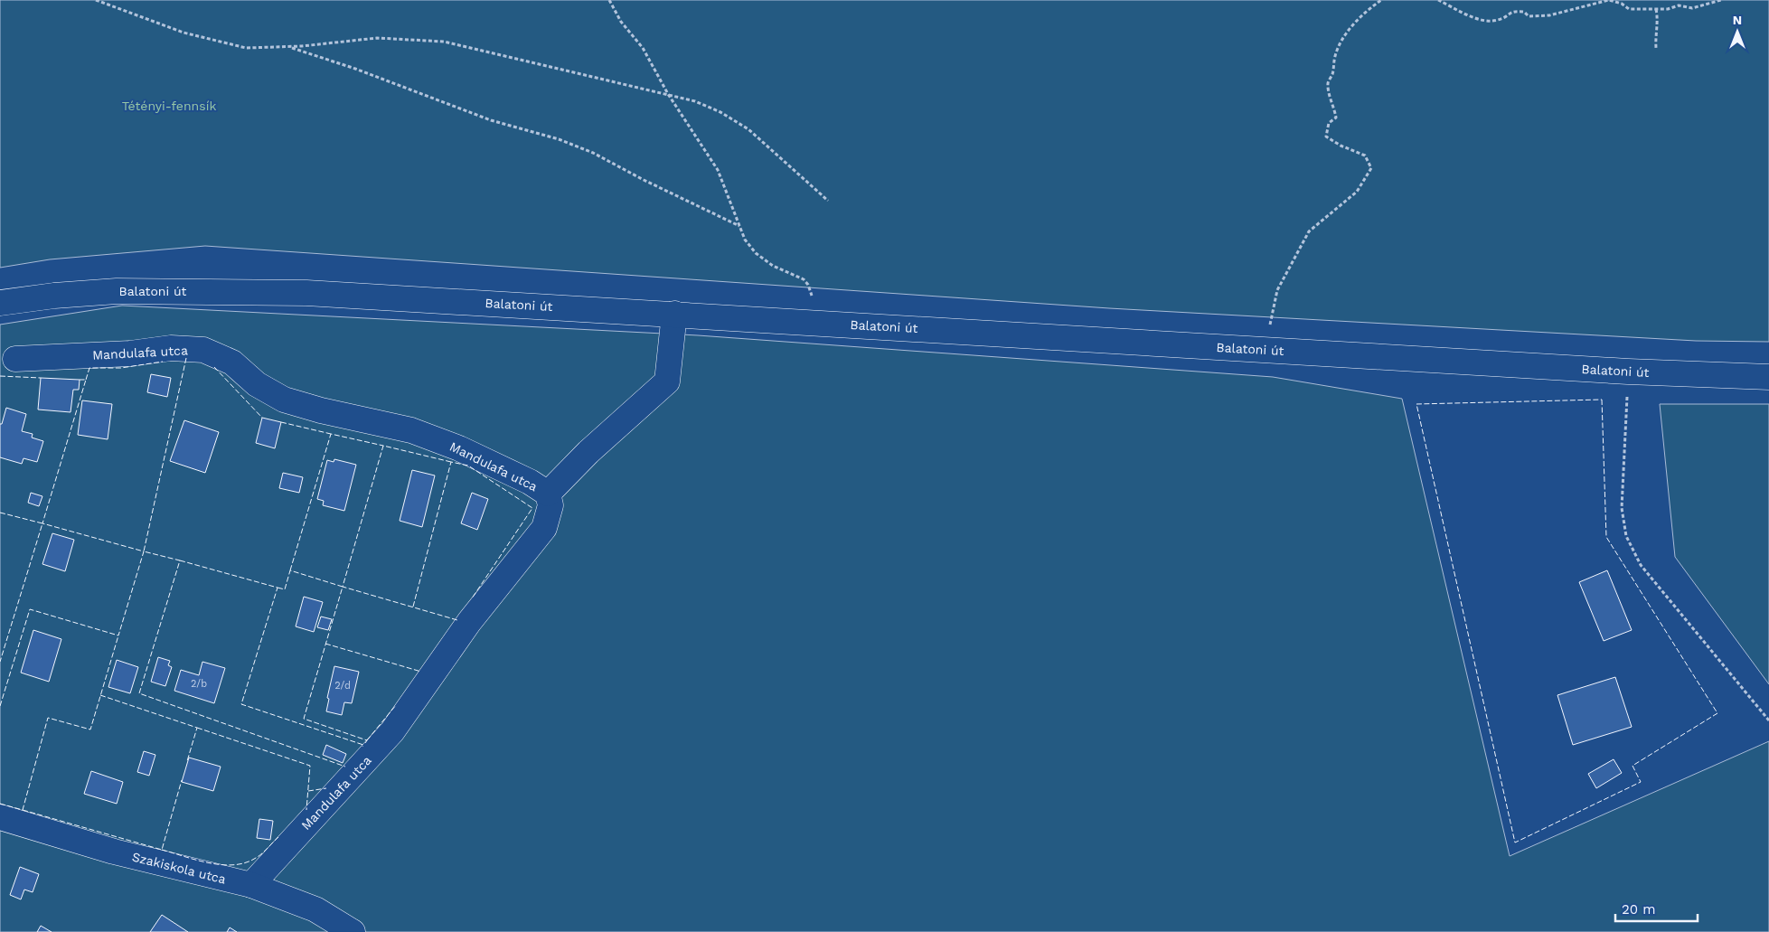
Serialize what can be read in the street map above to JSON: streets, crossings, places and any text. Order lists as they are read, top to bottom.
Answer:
{
  "streets": {
    "main road": ["Balatoni út", "Mandulafa utca", "Szakiskola utca"]
  },
  "crossings": [
    ["Mandulafa utca", "Szakiskola utca"]
  ],
  "parks": ["Tétényi-fennsík"],
  "house_numbers": ["2/b", "2/d"],
  "scale_bar": "20 m",
  "north": "top"
}
